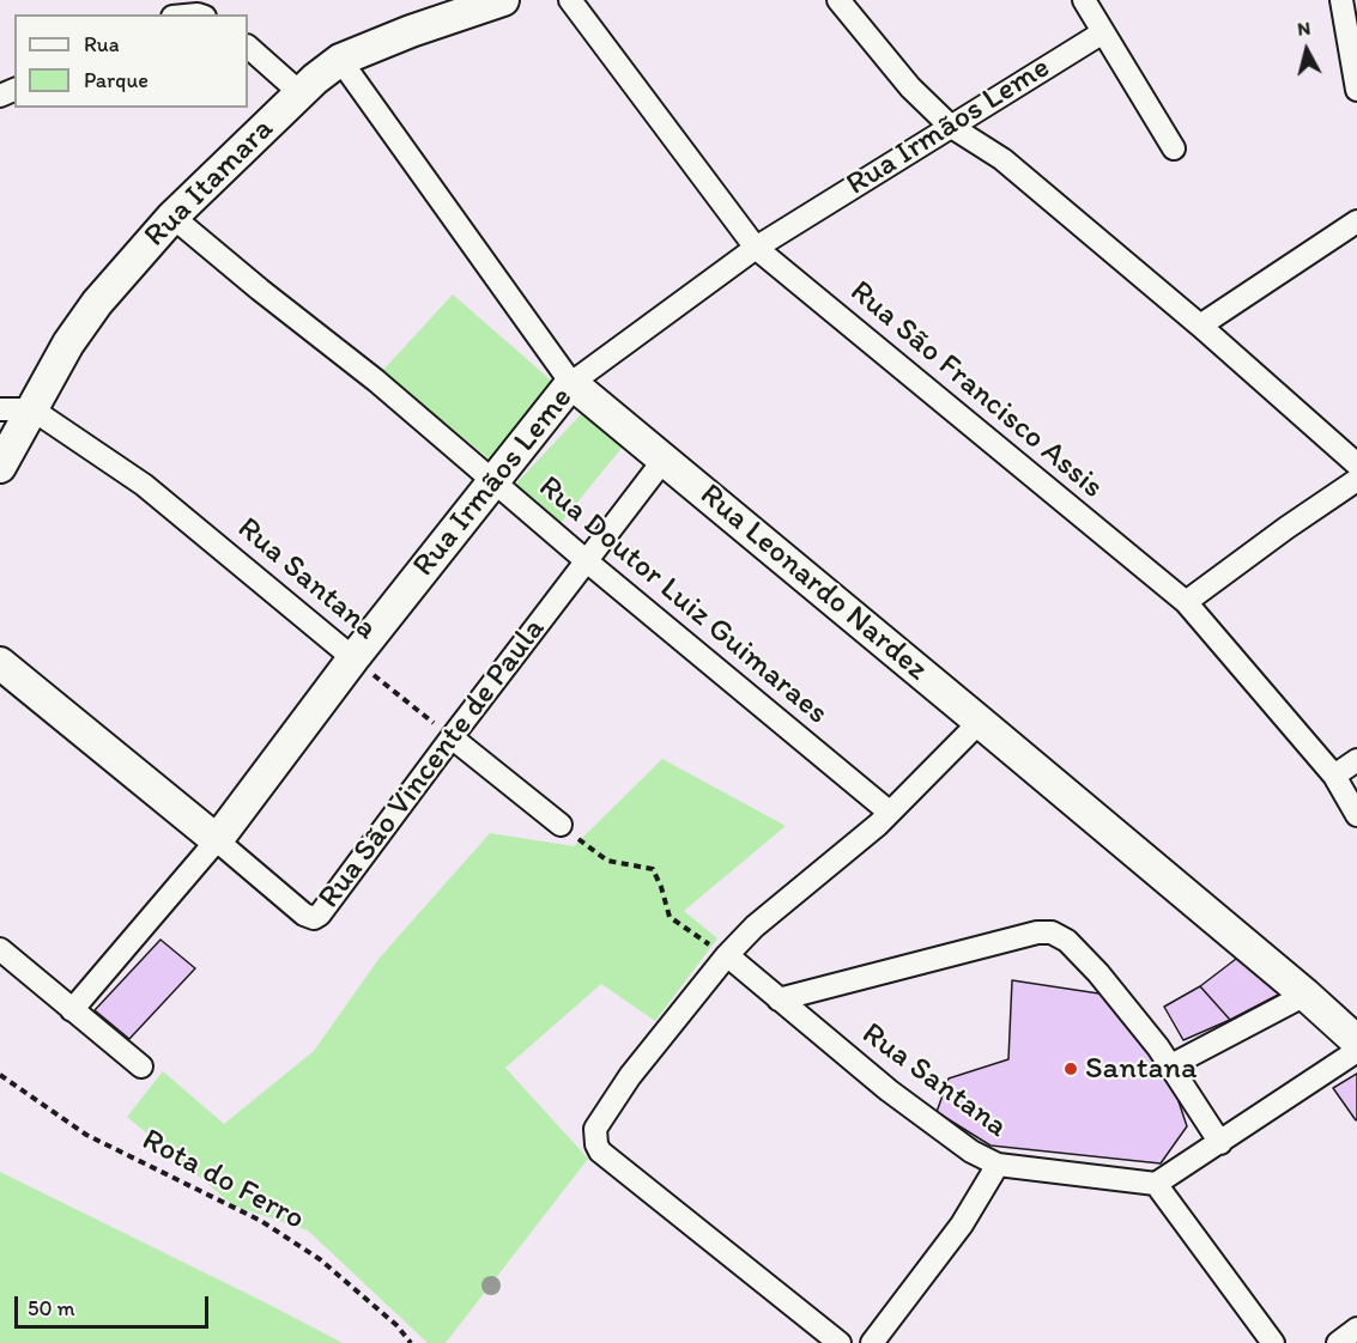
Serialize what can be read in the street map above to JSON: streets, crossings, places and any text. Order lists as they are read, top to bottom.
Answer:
{
  "streets": {
    "street": [
      "Rua Irmãos Leme",
      "Rua Itamara",
      "Rua São Francisco Assis",
      "Rua Santana",
      "Rua Leonardo Nardez",
      "Rua Doutor Luiz Guimaraes",
      "Rua São Vincente de Paula"
    ],
    "path": ["Rota do Ferro"]
  },
  "crossings": [
    ["Rua Irmãos Leme", "Rua São Francisco Assis"],
    ["Rua Irmãos Leme", "Rua Santana"],
    ["Rua Irmãos Leme", "Rua Leonardo Nardez"],
    ["Rua Irmãos Leme", "Rua Doutor Luiz Guimaraes"],
    ["Rua Irmãos Leme", "Rua São Vincente de Paula"],
    ["Rua Itamara", "Rua Santana"],
    ["Rua Itamara", "Rua Leonardo Nardez"],
    ["Rua Itamara", "Rua Doutor Luiz Guimaraes"],
    ["Rua Santana", "Rua São Vincente de Paula"],
    ["Rua Leonardo Nardez", "Rua São Vincente de Paula"],
    ["Rua Doutor Luiz Guimaraes", "Rua São Vincente de Paula"]
  ],
  "places": ["Santana"],
  "legend": ["Rua", "Parque"],
  "scale_bar": "50 m",
  "north": "top"
}
